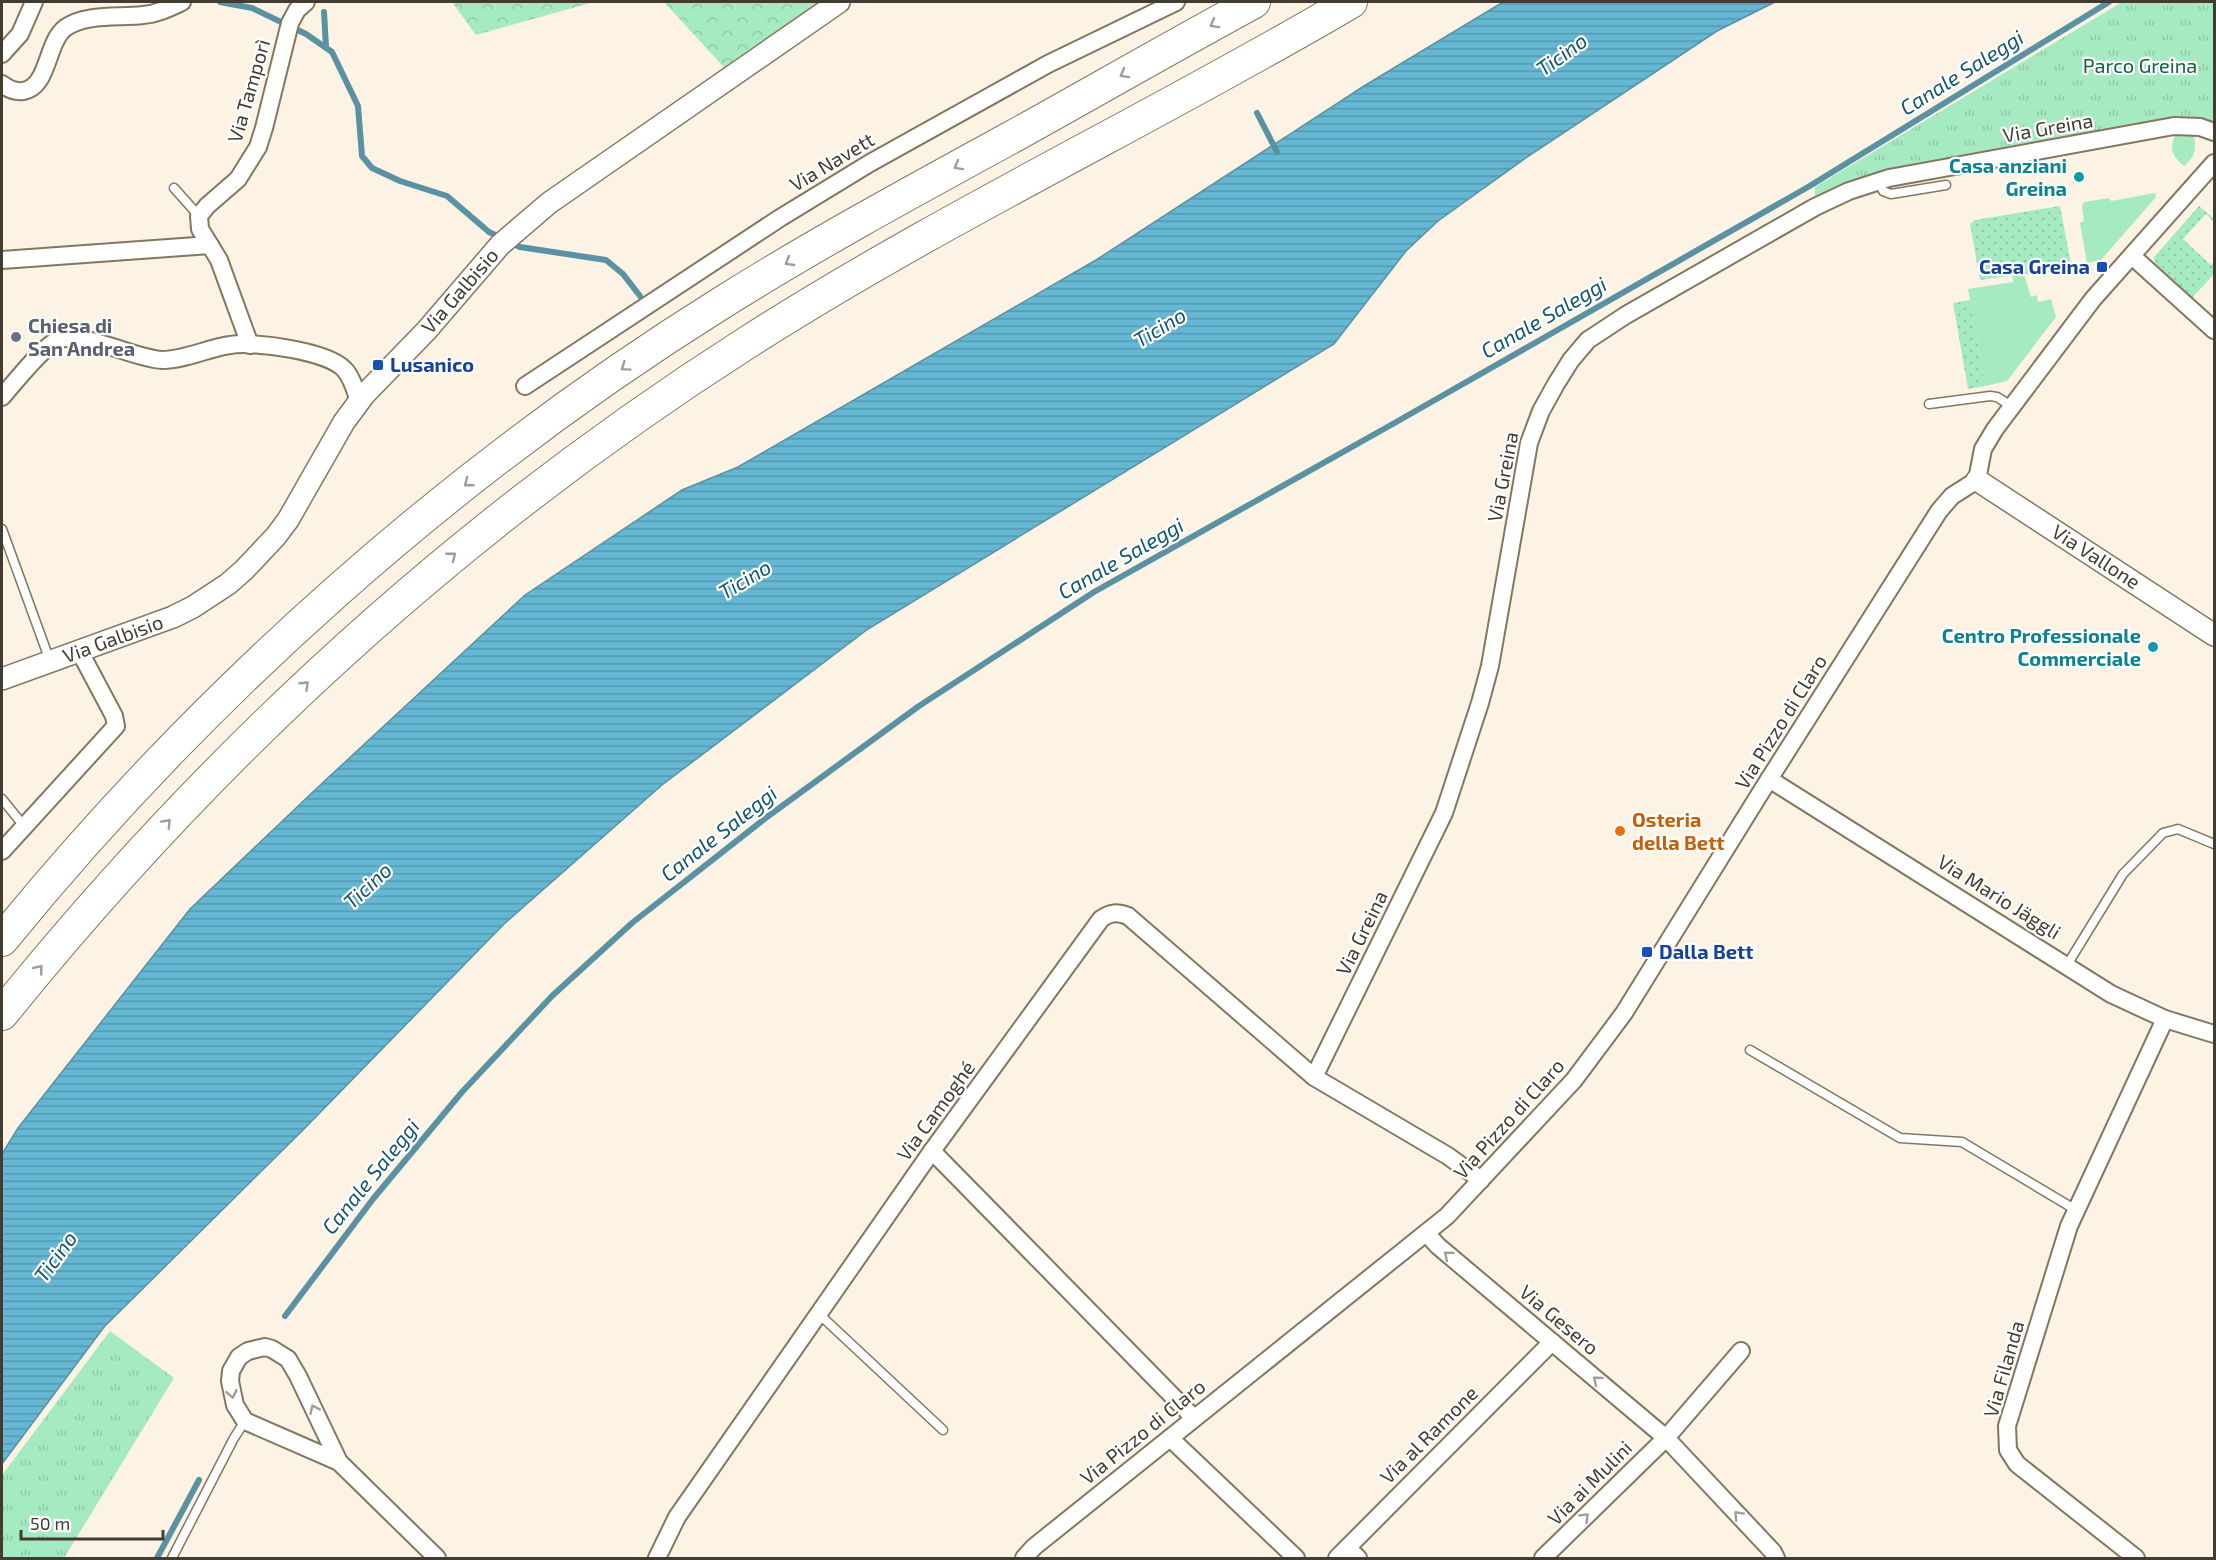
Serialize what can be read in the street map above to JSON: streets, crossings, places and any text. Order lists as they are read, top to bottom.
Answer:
{
  "streets": {
    "street": [
      "Via Tamporì",
      "Via Greina",
      "Via Navett",
      "Via Galbisio",
      "Via Vallone",
      "Via Pizzo di Claro",
      "Via Mario Jäggli",
      "Via Camoghé",
      "Via Gesero",
      "Via Filanda",
      "Via al Ramone",
      "Via ai Mulini"
    ]
  },
  "crossings": [
    ["Via Greina", "Via Camoghé"],
    ["Via Vallone", "Via Pizzo di Claro"],
    ["Via Pizzo di Claro", "Via Mario Jäggli"],
    ["Via Pizzo di Claro", "Via Gesero"],
    ["Via Mario Jäggli", "Via Filanda"],
    ["Via Gesero", "Via al Ramone"],
    ["Via Gesero", "Via ai Mulini"]
  ],
  "one_way": ["Via Gesero", "Via ai Mulini"],
  "water": ["Ticino", "Canale Saleggi"],
  "parks": ["Parco Greina"],
  "places": {
    "other": [
      "Casa anziani Greina",
      "Chiesa di San Andrea",
      "Centro Professionale Commerciale",
      "Osteria della Bett"
    ],
    "transit": ["Casa Greina", "Lusanico", "Dalla Bett"]
  },
  "scale_bar": "50 m"
}
